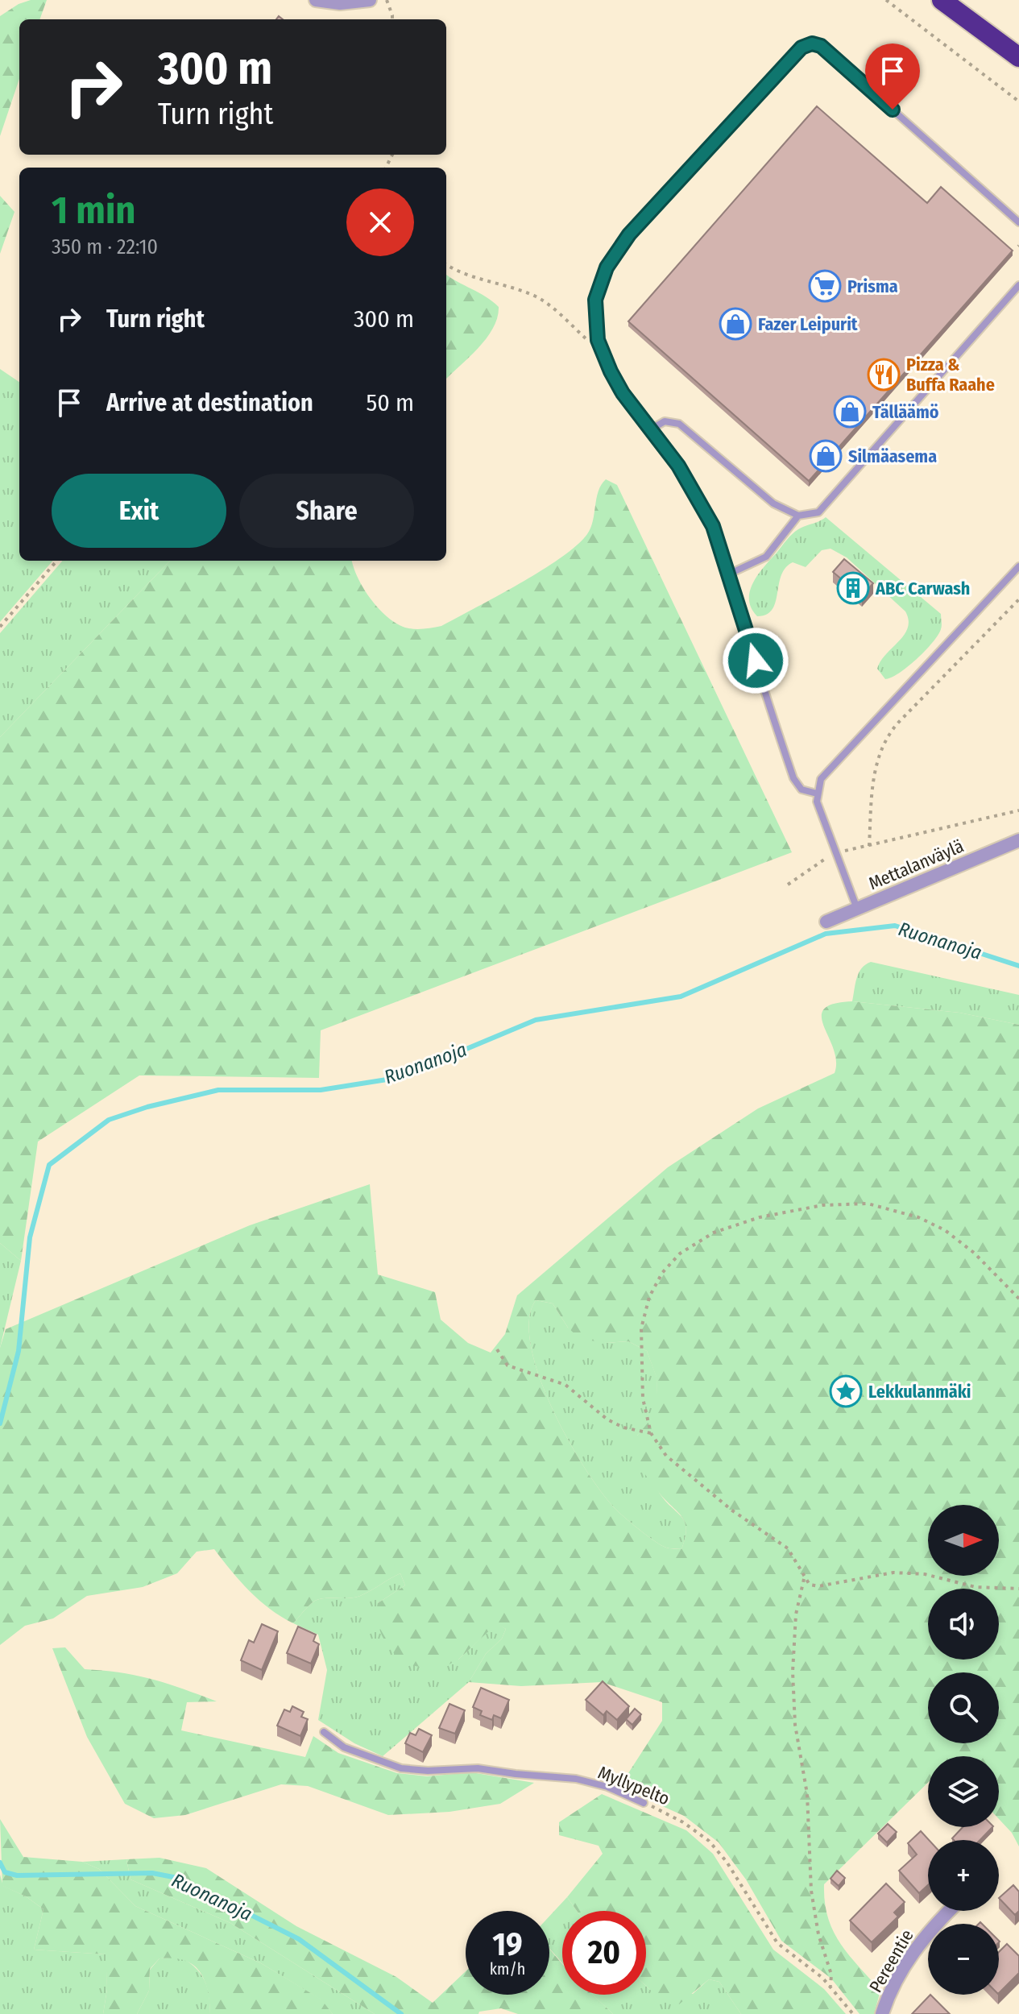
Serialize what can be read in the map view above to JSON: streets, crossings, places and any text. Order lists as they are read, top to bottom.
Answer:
{
  "streets": {
    "street": ["Mettalanväylä", "Pereentie"],
    "lane": ["Myllypelto"]
  },
  "water": ["Ruonanoja"],
  "places": {
    "supermarket": ["Prisma"],
    "shop": ["Fazer Leipurit", "Tälläämö", "Silmäasema"],
    "restaurant": ["Pizza & Buffa Raahe"],
    "building": ["ABC Carwash"],
    "place": ["Lekkulanmäki"]
  },
  "north": "right",
  "page": {
    "turn": ["300 m", "Turn right"],
    "heading": ["1 min", "350 m · 22:10"],
    "list": [
      {
        "name": "Turn right",
        "value": "300 m"
      },
      {
        "name": "Arrive at destination",
        "value": "50 m"
      }
    ],
    "buttons": ["Exit", "Share"],
    "map_buttons": ["+", "−"],
    "speed": "19 km/h",
    "limit": "20"
  }
}
